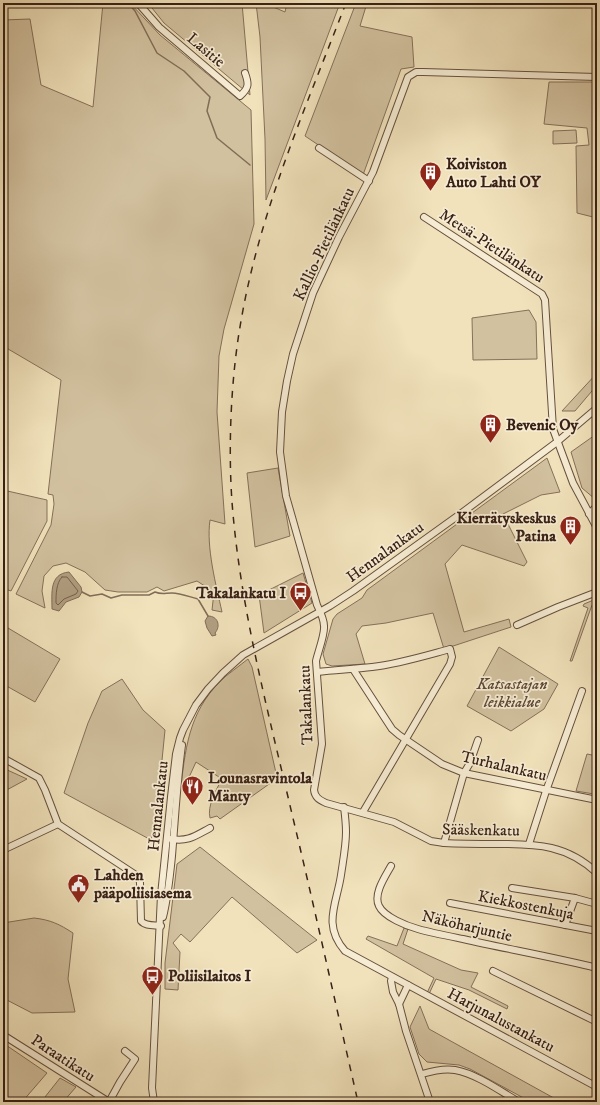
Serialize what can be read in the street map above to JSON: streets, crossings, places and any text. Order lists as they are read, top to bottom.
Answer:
{
  "streets": {
    "street": [
      "Lasitie",
      "Kallio-Pietilänkatu",
      "Metsä-Pietilänkatu",
      "Hennalankatu",
      "Takalankatu",
      "Turhalankatu",
      "Sääskenkatu",
      "Kiekkostenkuja",
      "Näköharjuntie",
      "Harjunalustankatu",
      "Paraatikatu"
    ]
  },
  "crossings": [
    ["Kallio-Pietilänkatu", "Hennalankatu"],
    ["Kallio-Pietilänkatu", "Takalankatu"],
    ["Metsä-Pietilänkatu", "Hennalankatu"],
    ["Hennalankatu", "Takalankatu"],
    ["Takalankatu", "Sääskenkatu"],
    ["Sääskenkatu", "Harjunalustankatu"]
  ],
  "parks": ["Katsastajan leikkialue"],
  "places": {
    "building": ["Koiviston Auto Lahti OY", "Bevenic Oy", "Kierrätyskeskus Patina"],
    "bus stop": ["Takalankatu I", "Poliisilaitos I"],
    "restaurant": ["Lounasravintola Mänty"],
    "public building": ["Lahden pääpoliisiasema"]
  }
}
